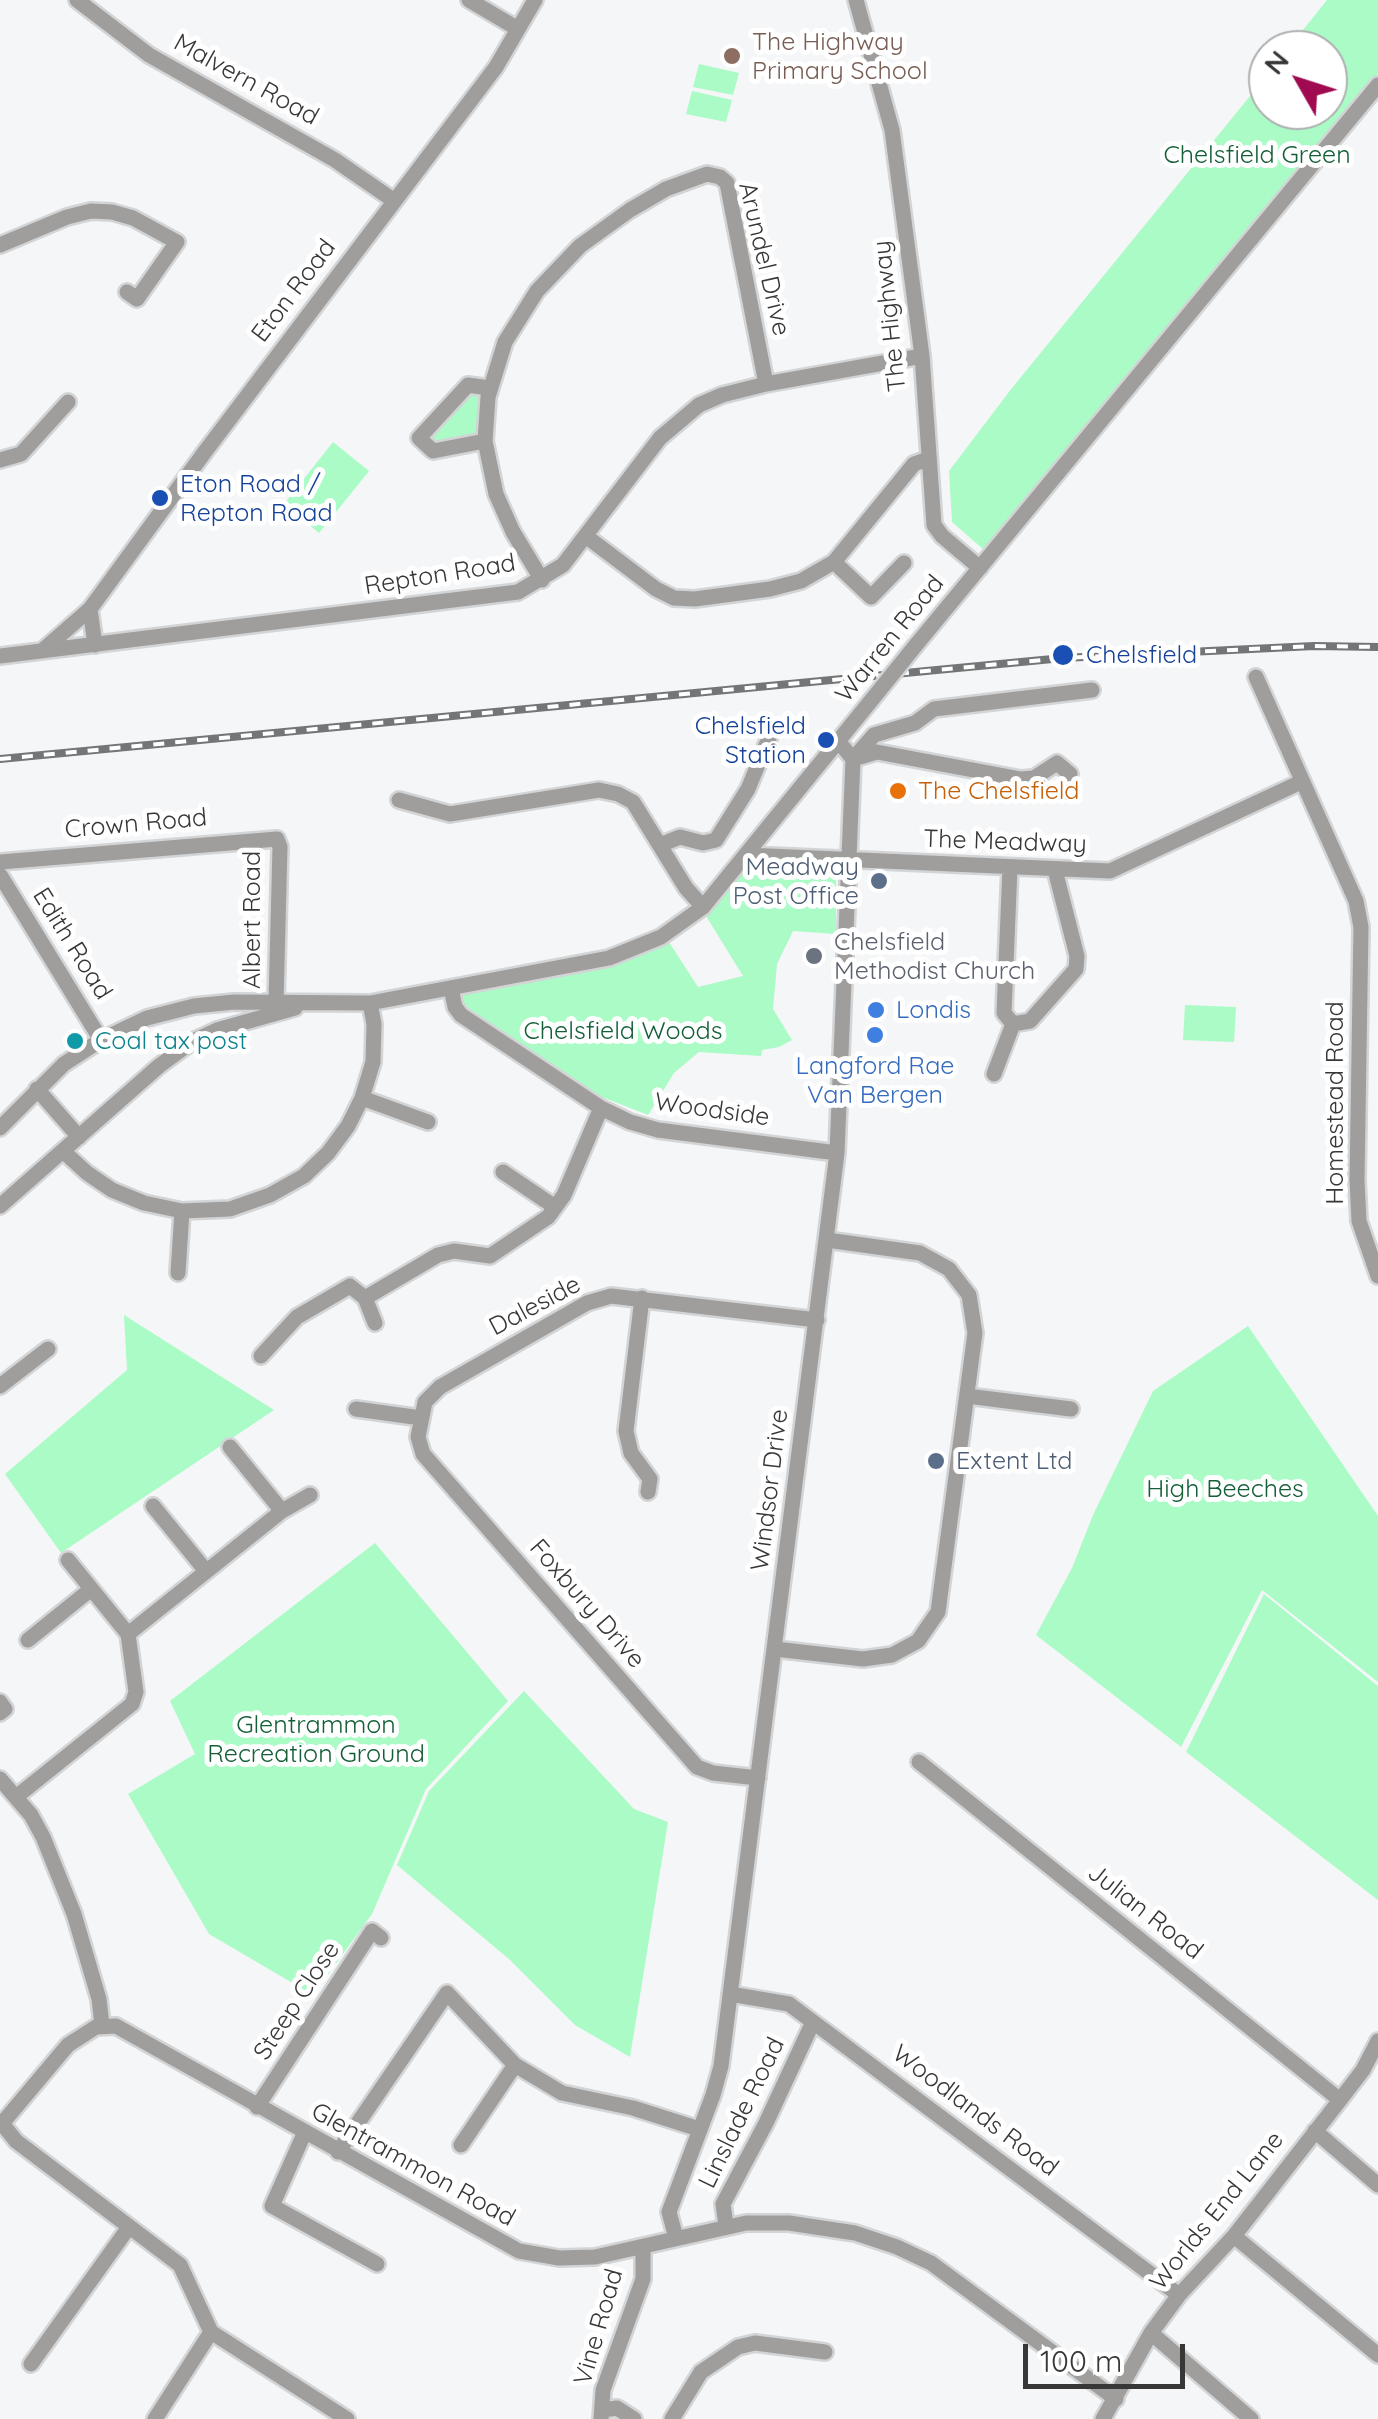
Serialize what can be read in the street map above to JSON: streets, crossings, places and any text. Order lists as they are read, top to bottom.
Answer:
{
  "streets": {
    "street": [
      "Malvern Road",
      "Arundel Drive",
      "Eton Road",
      "The Highway",
      "Repton Road",
      "Warren Road",
      "Crown Road",
      "The Meadway",
      "Albert Road",
      "Edith Road",
      "Homestead Road",
      "Woodside",
      "Daleside",
      "Windsor Drive",
      "Foxbury Drive",
      "Julian Road",
      "Steep Close",
      "Woodlands Road",
      "Linslade Road",
      "Glentrammon Road",
      "Worlds End Lane",
      "Vine Road"
    ]
  },
  "crossings": [
    ["Malvern Road", "Eton Road"],
    ["Arundel Drive", "Repton Road"],
    ["Eton Road", "Repton Road"],
    ["The Highway", "Repton Road"],
    ["The Highway", "Warren Road"],
    ["Warren Road", "The Meadway"],
    ["Warren Road", "Albert Road"],
    ["Warren Road", "Edith Road"],
    ["Warren Road", "Woodside"],
    ["Crown Road", "Albert Road"],
    ["The Meadway", "Homestead Road"],
    ["The Meadway", "Windsor Drive"],
    ["Woodside", "Windsor Drive"],
    ["Daleside", "Windsor Drive"],
    ["Daleside", "Foxbury Drive"],
    ["Windsor Drive", "Foxbury Drive"],
    ["Windsor Drive", "Woodlands Road"],
    ["Windsor Drive", "Glentrammon Road"],
    ["Julian Road", "Worlds End Lane"],
    ["Steep Close", "Glentrammon Road"],
    ["Woodlands Road", "Linslade Road"],
    ["Woodlands Road", "Worlds End Lane"],
    ["Linslade Road", "Glentrammon Road"],
    ["Glentrammon Road", "Worlds End Lane"],
    ["Glentrammon Road", "Vine Road"]
  ],
  "parks": [
    "Chelsfield Green",
    "Chelsfield Woods",
    "High Beeches",
    "Glentrammon Recreation Ground"
  ],
  "places": [
    "The Highway Primary School",
    "Eton Road / Repton Road",
    "Chelsfield",
    "Chelsfield Station",
    "The Chelsfield",
    "Meadway Post Office",
    "Chelsfield Methodist Church",
    "Londis",
    "Langford Rae Van Bergen",
    "Coal tax post",
    "Extent Ltd"
  ],
  "scale_bar": "100 m",
  "north": "top left"
}
